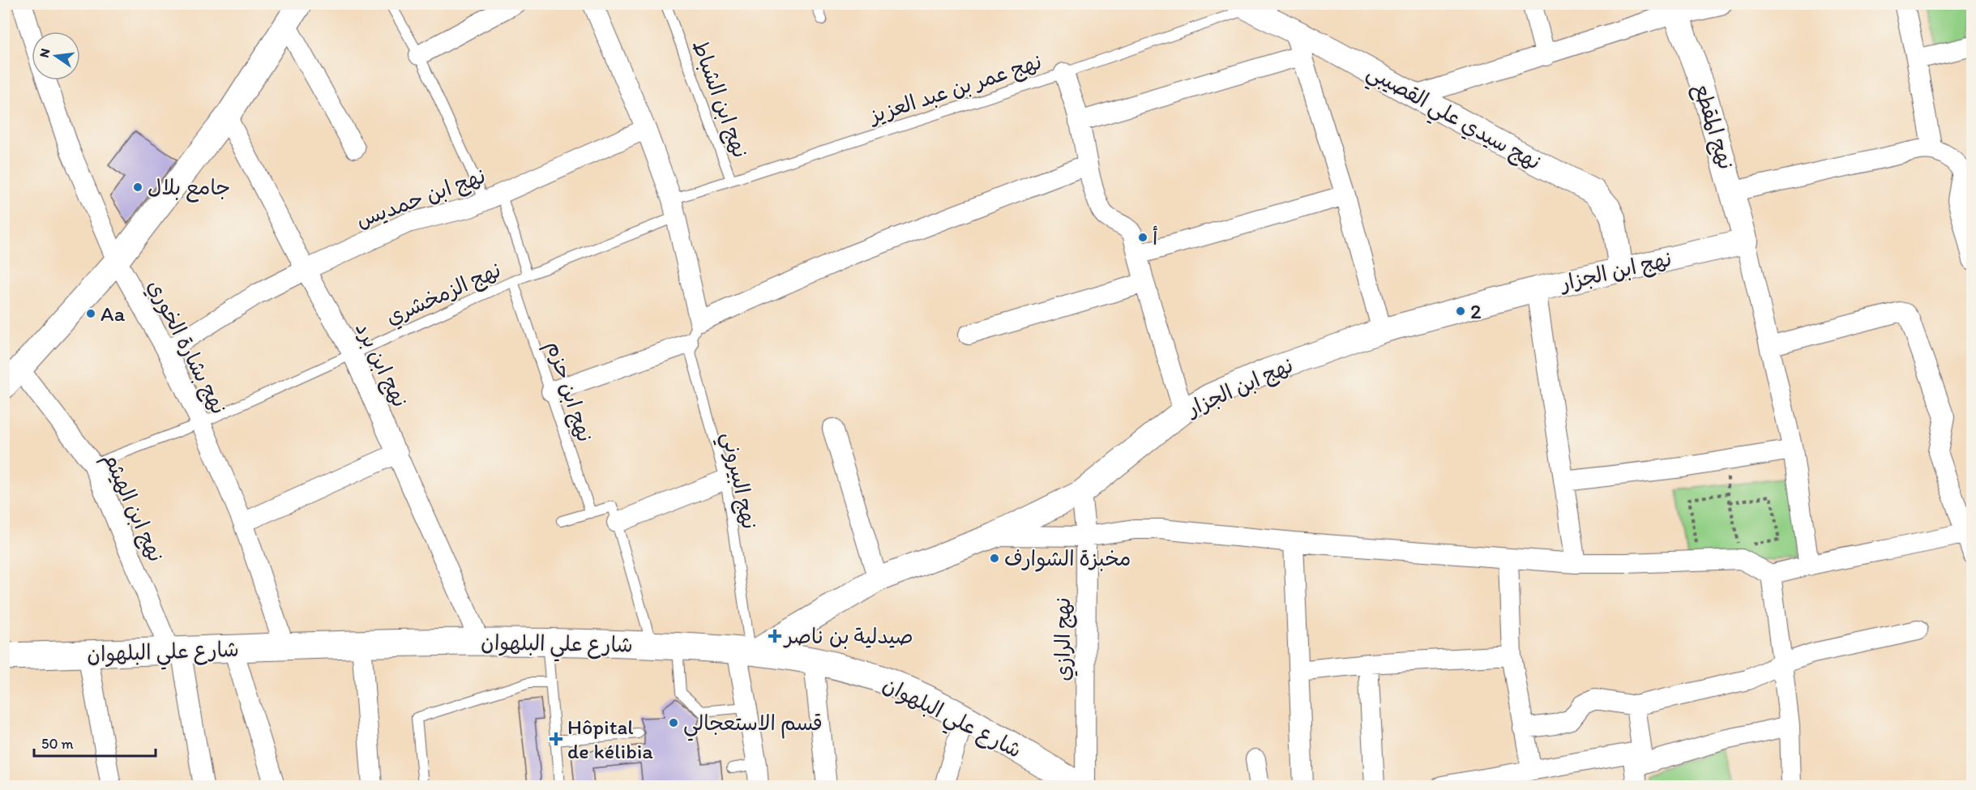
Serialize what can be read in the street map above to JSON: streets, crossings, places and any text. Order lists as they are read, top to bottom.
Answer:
{
  "streets": {
    "main road": ["شارع علي البلهوان"],
    "street": [
      "نهج سيدي علي القصيبي",
      "نهج المقطع",
      "نهج ابن حمديس",
      "نهج ابن الجزار",
      "نهج بشارة الخوري",
      "نهج ابن برد",
      "نهج ابن الهيثم",
      "نهج الرازي"
    ],
    "lane": [
      "نهج عمر بن عبد العزيز",
      "نهج ابن الشباط",
      "نهج الزمخشري",
      "نهج ابن حزم",
      "نهج البيروني"
    ]
  },
  "crossings": [
    ["نهج عمر بن عبد العزيز", "نهج ابن الشباط"],
    ["نهج عمر بن عبد العزيز", "نهج سيدي علي القصيبي"],
    ["نهج عمر بن عبد العزيز", "نهج الزمخشري"],
    ["نهج سيدي علي القصيبي", "نهج ابن الجزار"],
    ["نهج المقطع", "نهج ابن الجزار"],
    ["نهج ابن حمديس", "نهج بشارة الخوري"],
    ["نهج ابن حمديس", "نهج ابن برد"],
    ["نهج ابن الجزار", "نهج البيروني"],
    ["نهج ابن الجزار", "نهج الرازي"],
    ["نهج ابن الجزار", "شارع علي البلهوان"],
    ["نهج الزمخشري", "نهج بشارة الخوري"],
    ["نهج الزمخشري", "نهج ابن برد"],
    ["نهج الزمخشري", "نهج ابن حزم"],
    ["نهج الزمخشري", "نهج ابن الهيثم"],
    ["نهج بشارة الخوري", "شارع علي البلهوان"],
    ["نهج ابن برد", "شارع علي البلهوان"],
    ["نهج البيروني", "شارع علي البلهوان"],
    ["نهج ابن الهيثم", "شارع علي البلهوان"]
  ],
  "places": {
    "other": [
      "جامع بلال",
      "أ",
      "2",
      "Aa",
      "مخبزة الشوارف",
      "قسم الاستعجالي"
    ],
    "health": ["صيدلية بن ناصر", "Hôpital de kélibia"]
  },
  "scale_bar": "50 m",
  "north": "left"
}
